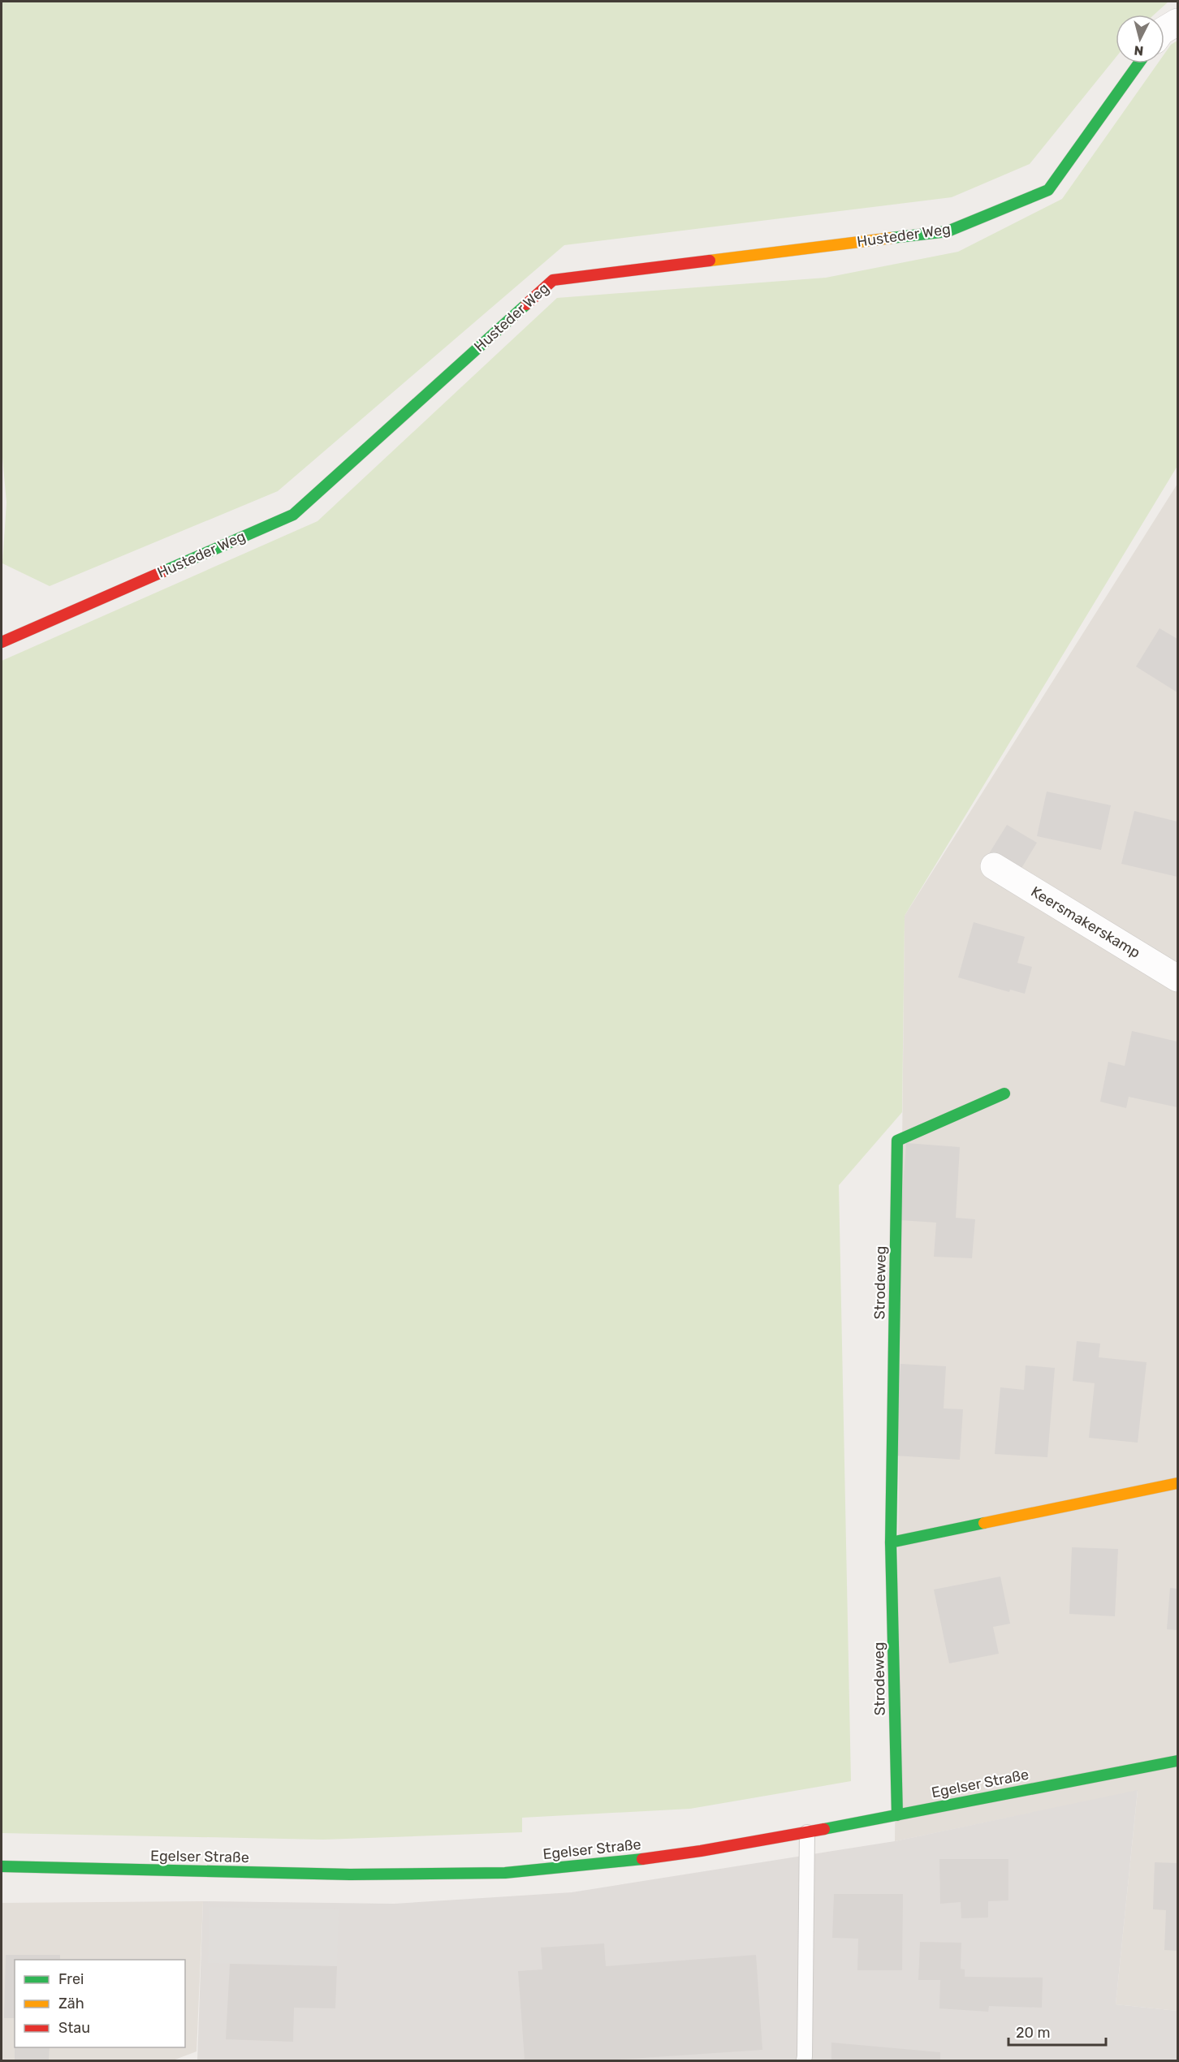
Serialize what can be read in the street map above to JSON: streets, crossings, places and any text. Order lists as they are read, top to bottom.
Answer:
{
  "streets": {
    "street": [
      "Husteder Weg",
      "Keersmakerskamp",
      "Strodeweg",
      "Egelser Straße"
    ]
  },
  "crossings": [
    ["Strodeweg", "Egelser Straße"]
  ],
  "legend": ["Frei", "Zäh", "Stau"],
  "scale_bar": "20 m",
  "north": "bottom"
}
